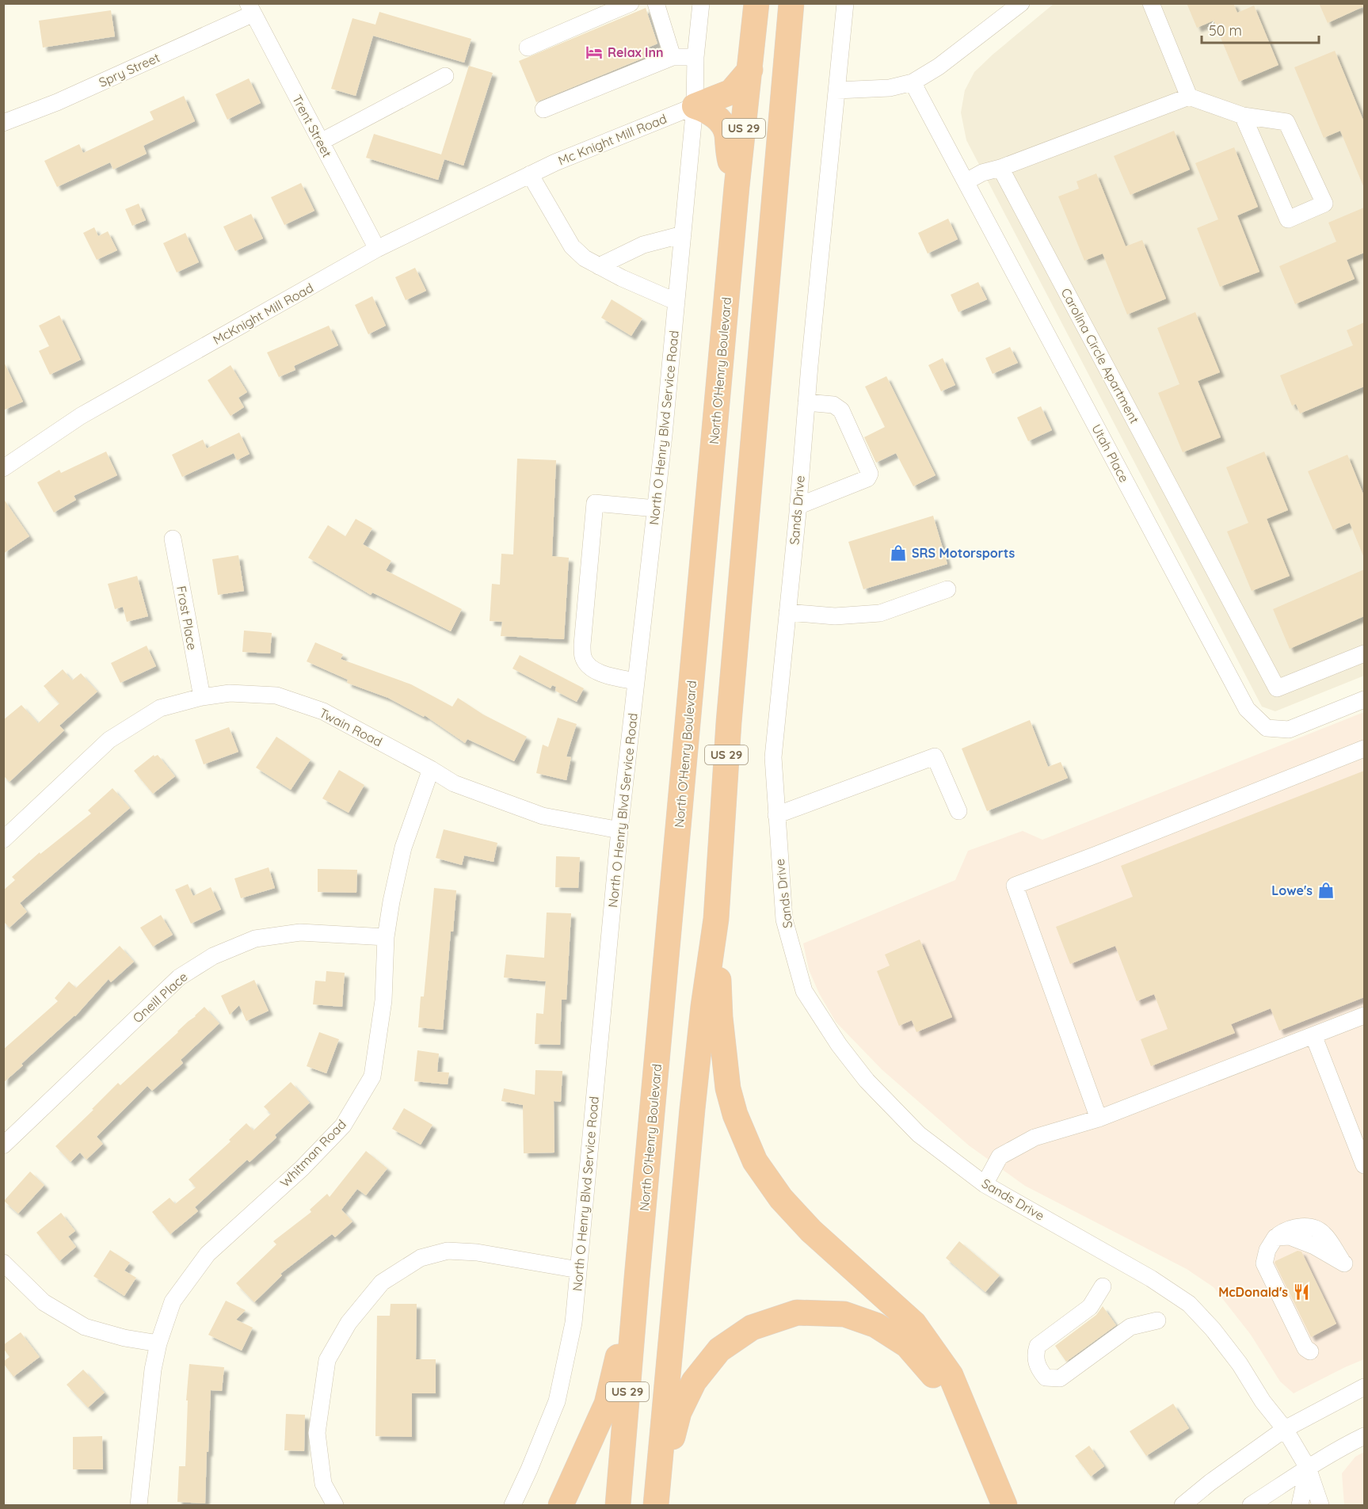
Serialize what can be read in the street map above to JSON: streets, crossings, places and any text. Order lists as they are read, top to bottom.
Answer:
{
  "streets": {
    "highway": ["US 29", "North O'Henry Boulevard"],
    "street": [
      "Spry Street",
      "Trent Street",
      "Mc Knight Mill Road",
      "McKnight Mill Road",
      "Carolina Circle Apartment",
      "North O Henry Blvd Service Road",
      "Utah Place",
      "Sands Drive",
      "Frost Place",
      "Twain Road",
      "Oneill Place",
      "Whitman Road"
    ]
  },
  "crossings": [
    ["Spry Street", "Trent Street"],
    ["Trent Street", "McKnight Mill Road"],
    ["Mc Knight Mill Road", "McKnight Mill Road"],
    ["Mc Knight Mill Road", "North O Henry Blvd Service Road"],
    ["North O Henry Blvd Service Road", "Twain Road"],
    ["Frost Place", "Twain Road"],
    ["Twain Road", "Whitman Road"],
    ["Oneill Place", "Whitman Road"]
  ],
  "places": {
    "hotel": ["Relax Inn"],
    "shop": ["SRS Motorsports", "Lowe's"],
    "restaurant": ["McDonald's"]
  },
  "scale_bar": "50 m"
}
